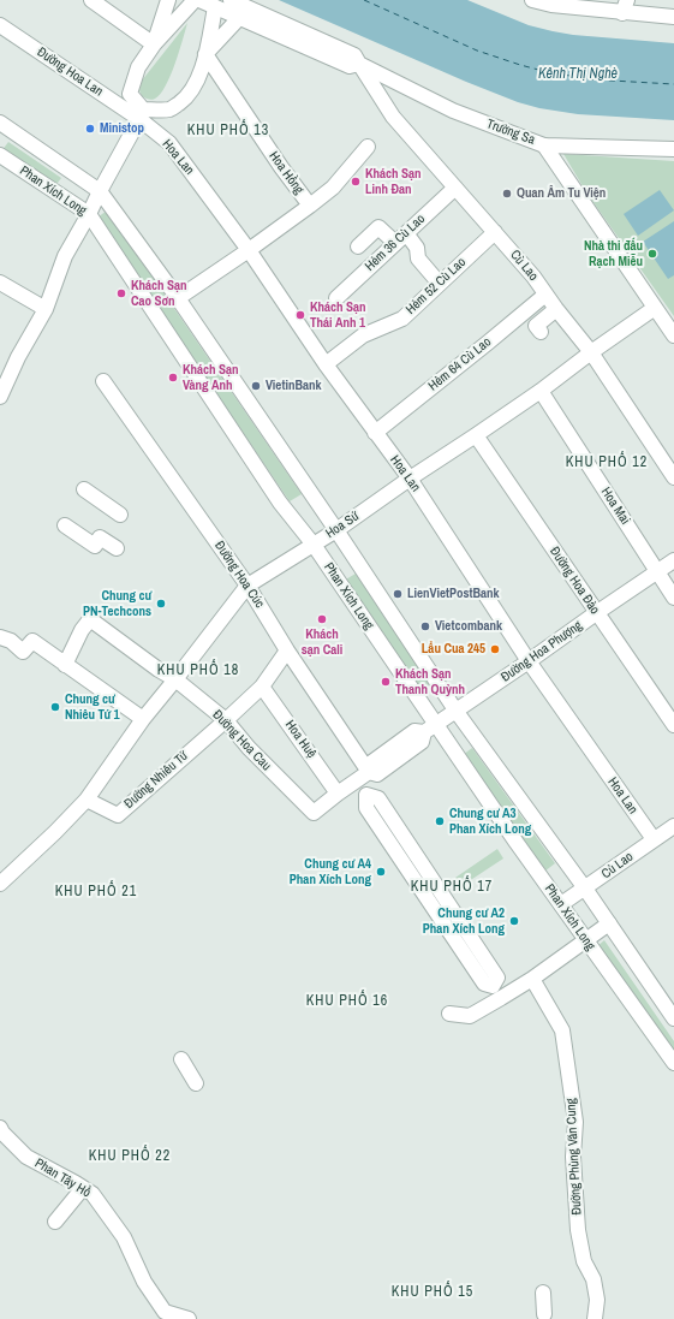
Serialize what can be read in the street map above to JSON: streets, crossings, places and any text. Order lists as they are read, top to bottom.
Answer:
{
  "streets": {
    "street": [
      "Đường Hoa Lan",
      "Trường Sa",
      "Hoa Lan",
      "Hoa Hồng",
      "Phan Xích Long",
      "Hẻm 36 Cù Lao",
      "Cù Lao",
      "Hẻm 52 Cù Lao",
      "Hẻm 64 Cù Lao",
      "Hoa Mai",
      "Hoa Sứ",
      "Đường Hoa Cúc",
      "Đường Hoa Đào",
      "Đường Hoa Phượng",
      "Hoa Huệ",
      "Đường Hoa Cau",
      "Đường Nhiêu Tứ",
      "Đường Phùng Văn Cung",
      "Phan Tây Hồ"
    ]
  },
  "crossings": [
    ["Đường Hoa Lan", "Hoa Lan"],
    ["Trường Sa", "Cù Lao"],
    ["Hoa Lan", "Hoa Hồng"],
    ["Hoa Lan", "Cù Lao"],
    ["Hoa Lan", "Hẻm 52 Cù Lao"],
    ["Hoa Lan", "Hẻm 64 Cù Lao"],
    ["Hoa Lan", "Hoa Sứ"],
    ["Hoa Lan", "Đường Hoa Phượng"],
    ["Hoa Hồng", "Phan Xích Long"],
    ["Phan Xích Long", "Cù Lao"],
    ["Phan Xích Long", "Hoa Sứ"],
    ["Phan Xích Long", "Đường Hoa Phượng"],
    ["Hẻm 36 Cù Lao", "Cù Lao"],
    ["Cù Lao", "Hẻm 52 Cù Lao"],
    ["Cù Lao", "Hẻm 64 Cù Lao"],
    ["Cù Lao", "Hoa Sứ"],
    ["Hoa Mai", "Hoa Sứ"],
    ["Hoa Mai", "Đường Hoa Phượng"],
    ["Hoa Sứ", "Đường Hoa Cúc"],
    ["Hoa Sứ", "Đường Hoa Đào"],
    ["Hoa Sứ", "Đường Hoa Cau"],
    ["Hoa Sứ", "Đường Nhiêu Tứ"],
    ["Đường Hoa Đào", "Đường Hoa Phượng"],
    ["Hoa Huệ", "Đường Hoa Cau"],
    ["Đường Hoa Cau", "Đường Nhiêu Tứ"]
  ],
  "districts": [
    "KHU PHỐ 13",
    "KHU PHỐ 12",
    "KHU PHỐ 18",
    "KHU PHỐ 17",
    "KHU PHỐ 21",
    "KHU PHỐ 16",
    "KHU PHỐ 22",
    "KHU PHỐ 15"
  ],
  "water": ["Kênh Thị Nghè"],
  "places": [
    "Ministop",
    "Khách Sạn Linh Đan",
    "Quan Âm Tu Viện",
    "Nhà thi đấu Rạch Miễu",
    "Khách Sạn Cao Sơn",
    "Khách Sạn Thái Anh 1",
    "Khách Sạn Vàng Anh",
    "VietinBank",
    "LienVietPostBank",
    "Chung cư PN-Techcons",
    "Khách sạn Cali",
    "Vietcombank",
    "Lẩu Cua 245",
    "Khách Sạn Thanh Quỳnh",
    "Chung cư Nhiêu Tứ 1",
    "Chung cư A3 Phan Xích Long",
    "Chung cư A4 Phan Xích Long",
    "Chung cư A2 Phan Xích Long"
  ]
}
